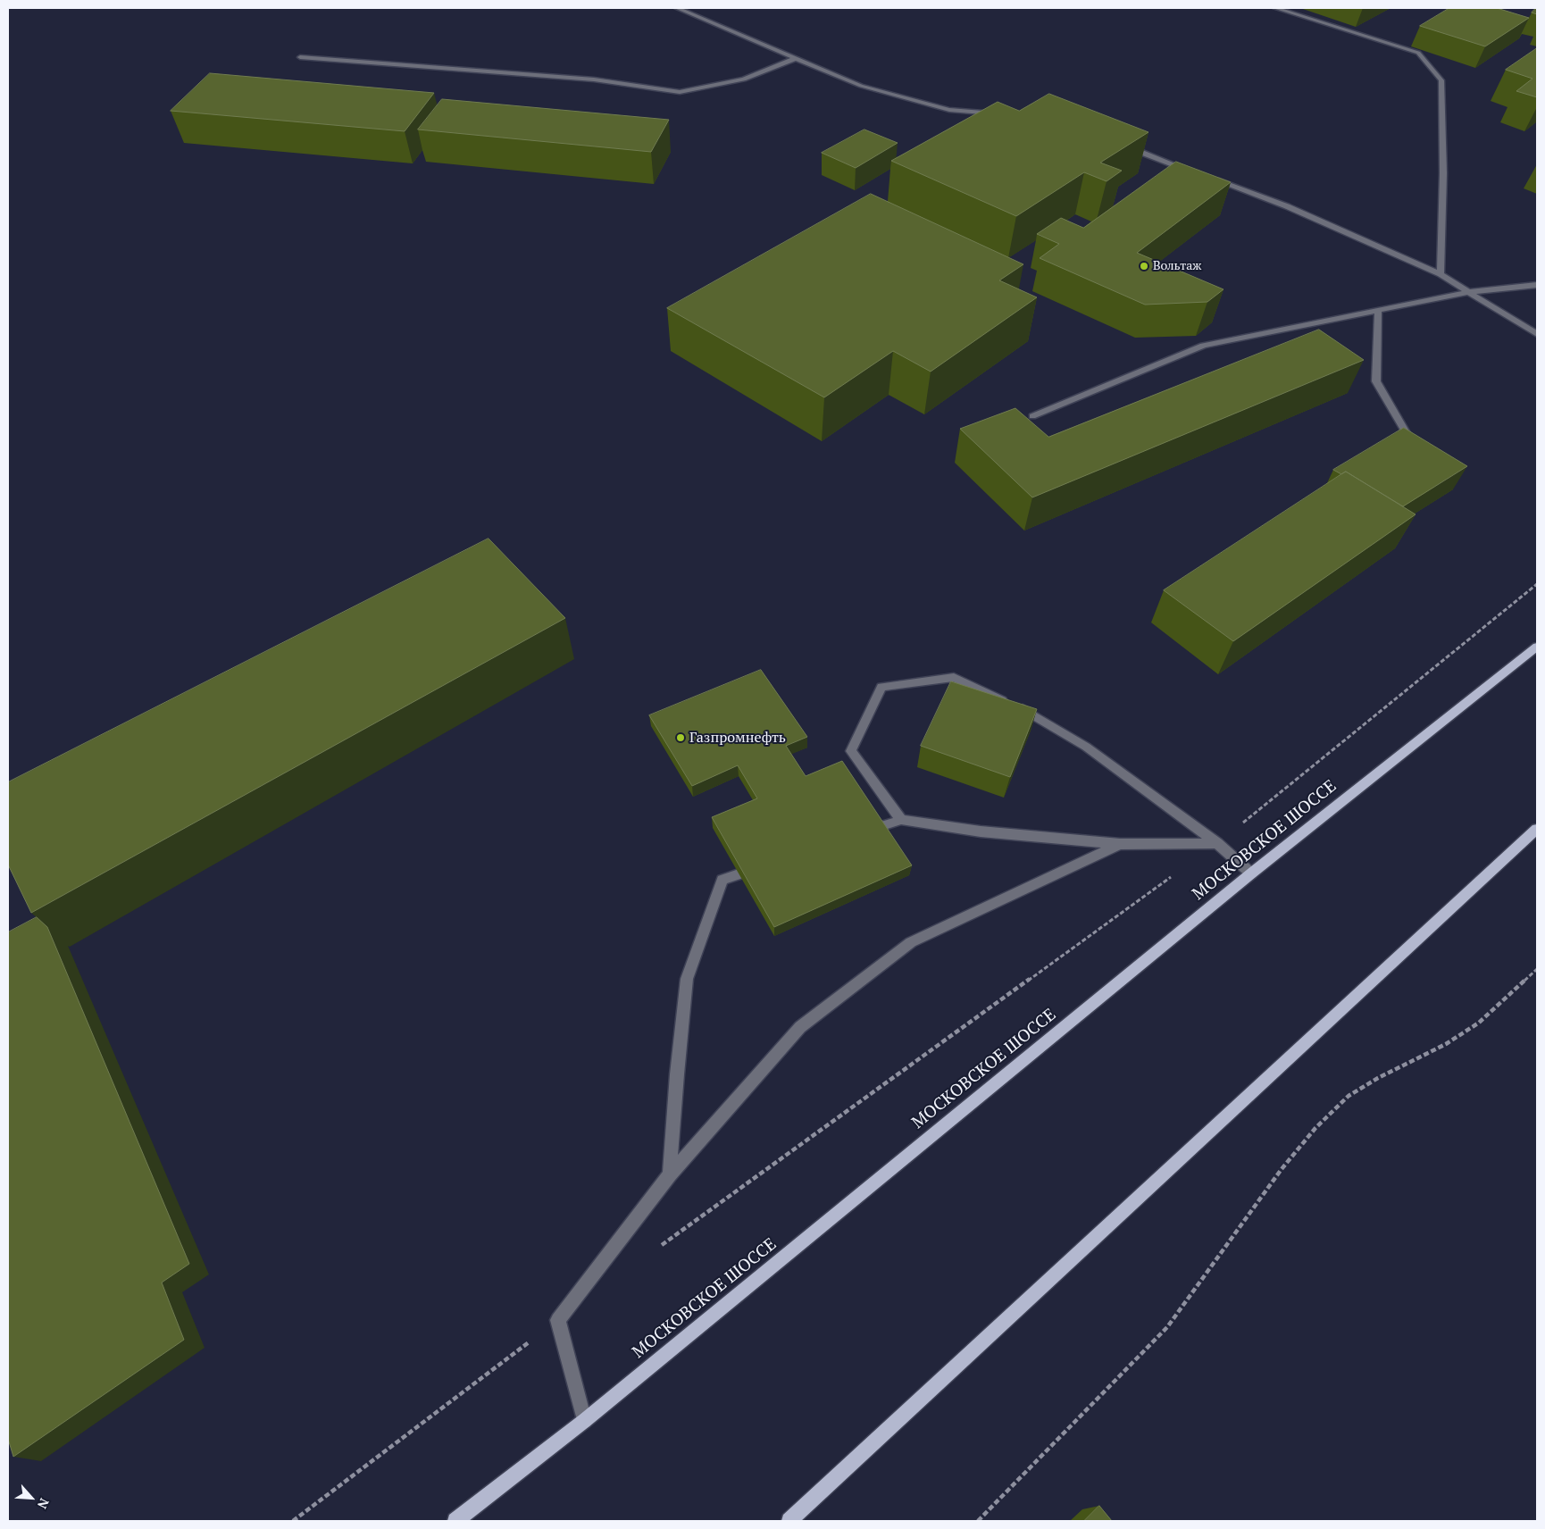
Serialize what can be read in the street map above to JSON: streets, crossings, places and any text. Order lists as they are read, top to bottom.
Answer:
{
  "streets": {
    "main road": ["МОСКОВСКОЕ ШОССЕ"]
  },
  "places": ["Вольтаж", "Газпромнефть"],
  "north": "bottom right"
}
